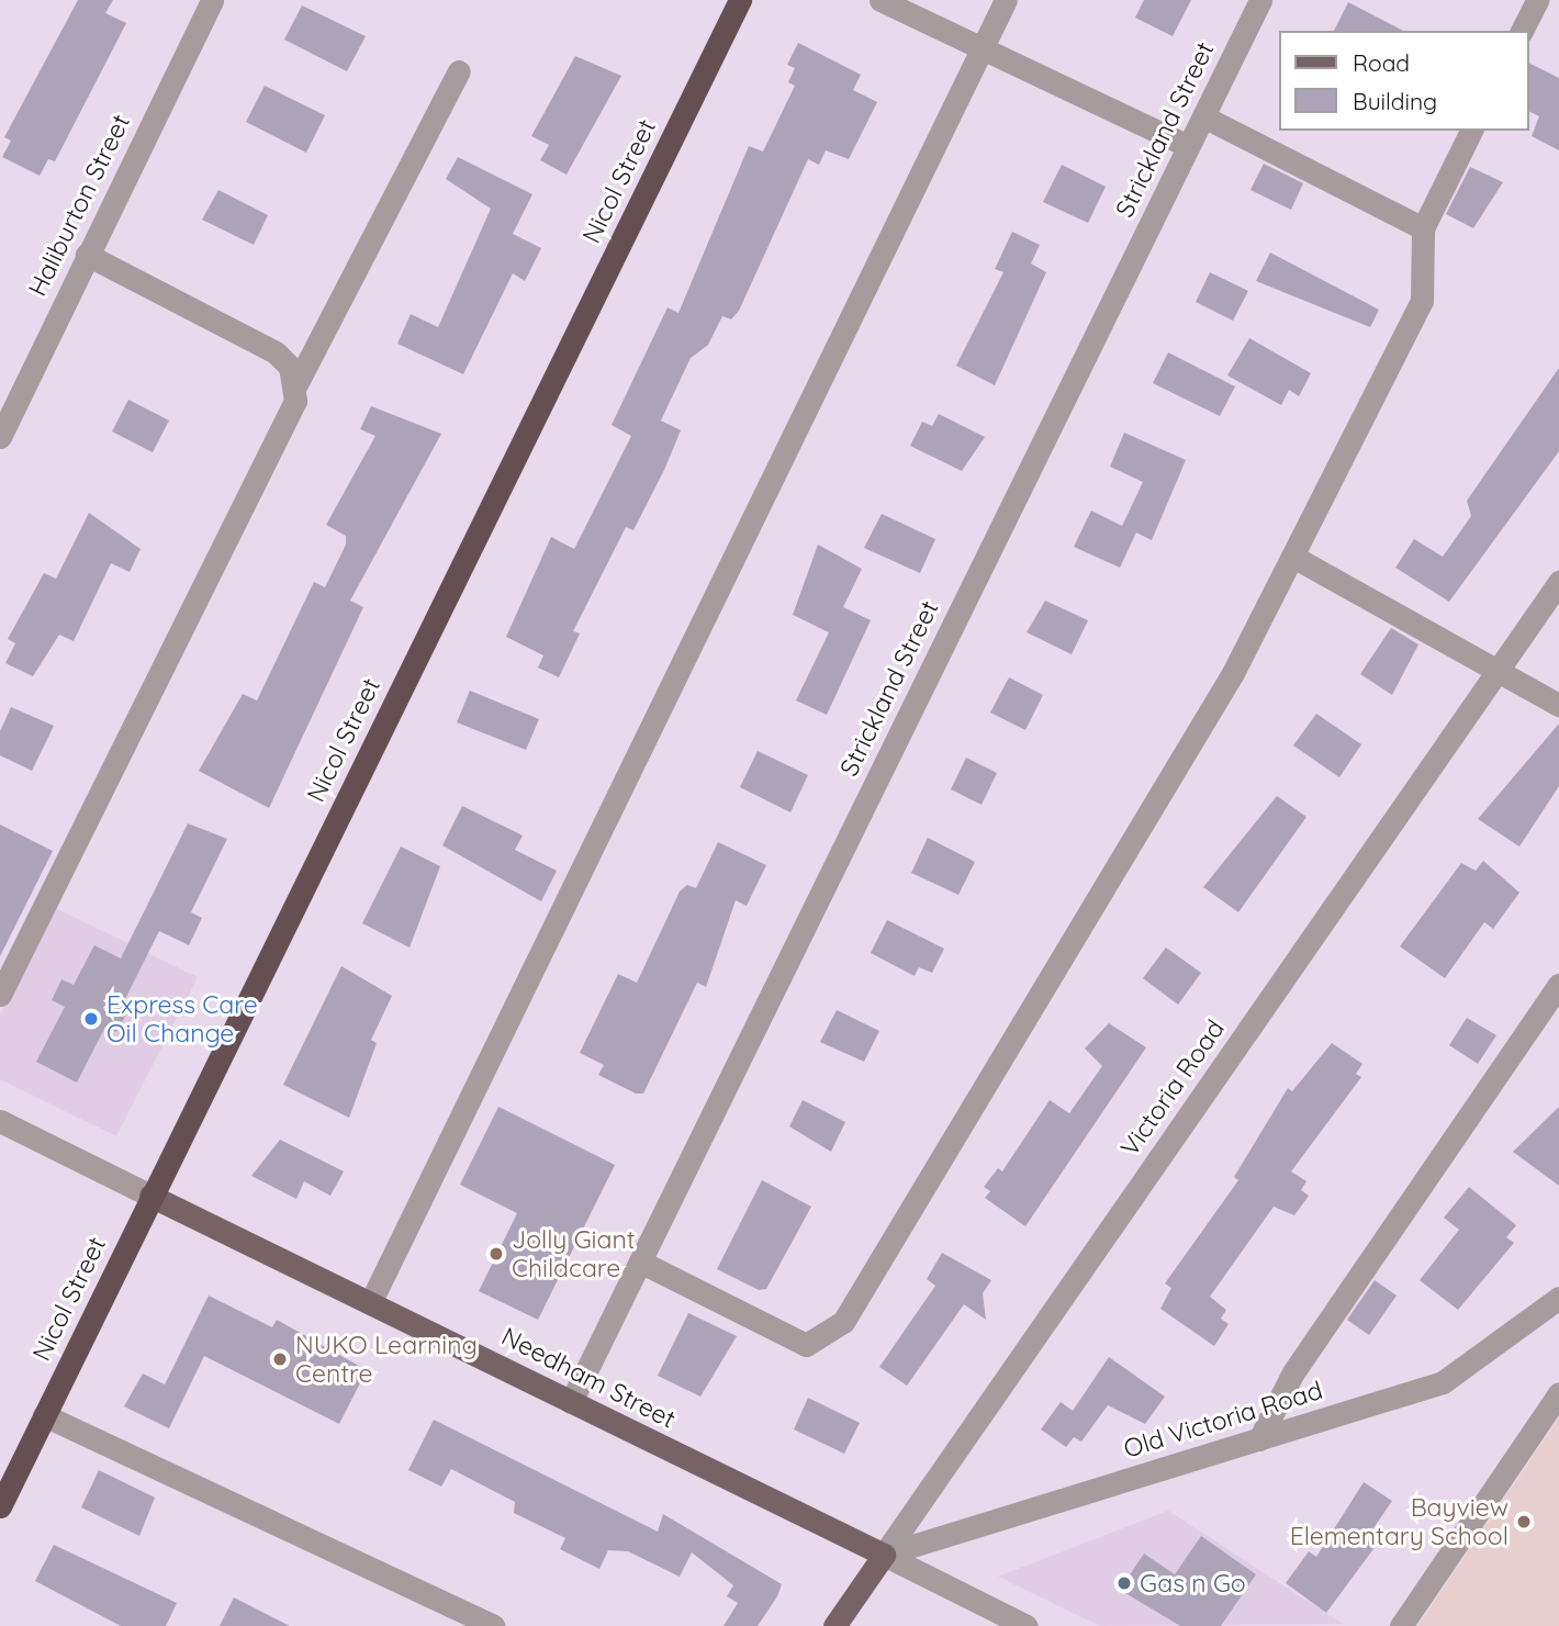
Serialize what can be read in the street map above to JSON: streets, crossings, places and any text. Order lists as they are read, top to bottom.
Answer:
{
  "streets": {
    "highway": ["Nicol Street"],
    "main road": ["Victoria Road", "Needham Street"],
    "street": ["Strickland Street", "Haliburton Street", "Old Victoria Road"]
  },
  "crossings": [
    ["Strickland Street", "Needham Street"],
    ["Nicol Street", "Needham Street"],
    ["Victoria Road", "Needham Street"],
    ["Victoria Road", "Old Victoria Road"],
    ["Needham Street", "Old Victoria Road"]
  ],
  "places": [
    "Express Care Oil Change",
    "Jolly Giant Childcare",
    "NUKO Learning Centre",
    "Bayview Elementary School",
    "Gas n Go"
  ],
  "legend": ["Road", "Building"]
}
